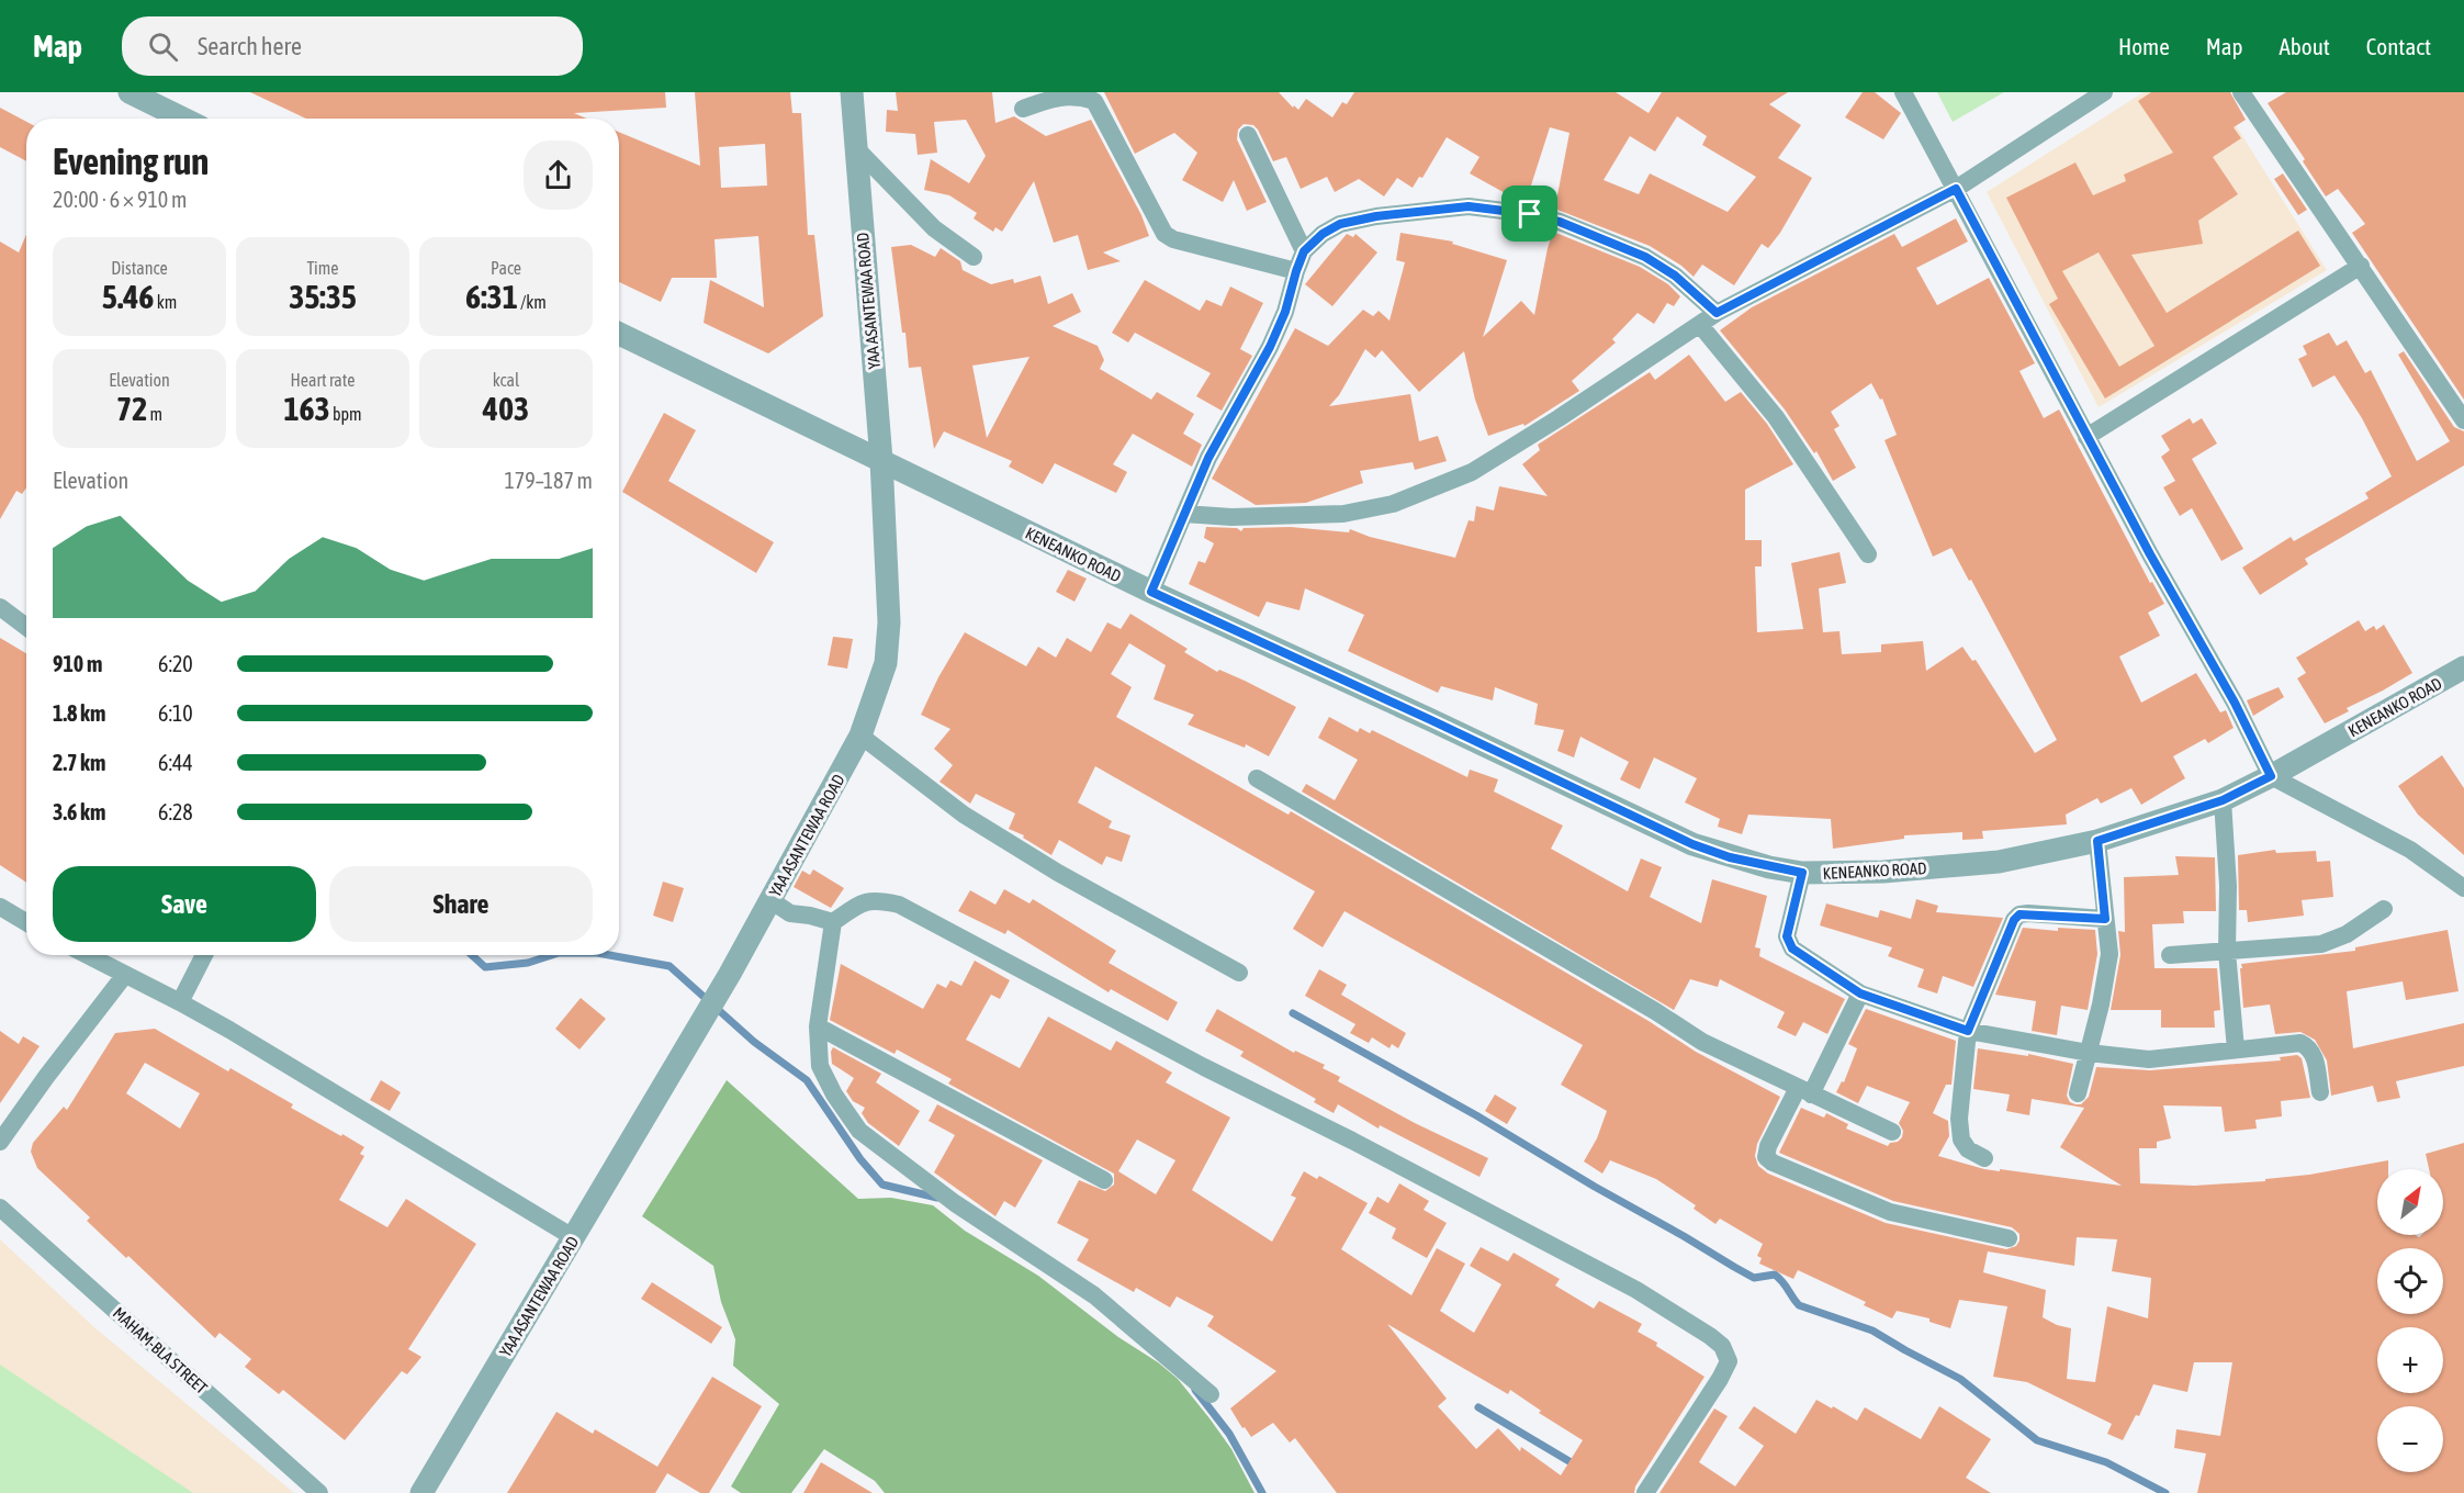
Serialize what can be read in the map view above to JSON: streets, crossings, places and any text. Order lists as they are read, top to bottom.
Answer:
{
  "streets": {
    "street": ["YAA ASANTEWAA ROAD", "KENEANKO ROAD", "MAHAM-BLA STREET"]
  },
  "crossings": [
    ["YAA ASANTEWAA ROAD", "KENEANKO ROAD"]
  ],
  "north": "top right",
  "page": {
    "header": "Map",
    "search": "Search here",
    "nav": [
      "Home",
      "Map",
      "About",
      "Contact"
    ],
    "heading": ["Evening run", "20:00 · 6 × 910 m"],
    "stats": [
      ["Distance", "5.46 km"],
      ["Time", "35:35"],
      ["Pace", "6:31 /km"],
      ["Elevation", "72 m"],
      ["Heart rate", "163 bpm"],
      ["kcal", "403"]
    ],
    "chart": ["Elevation", "179–187 m"],
    "list": [
      {
        "name": "910 m",
        "note": "6:20"
      },
      {
        "name": "1.8 km",
        "note": "6:10"
      },
      {
        "name": "2.7 km",
        "note": "6:44"
      },
      {
        "name": "3.6 km",
        "note": "6:28"
      }
    ],
    "buttons": ["Save", "Share"],
    "map_buttons": ["+", "−"]
  }
}
